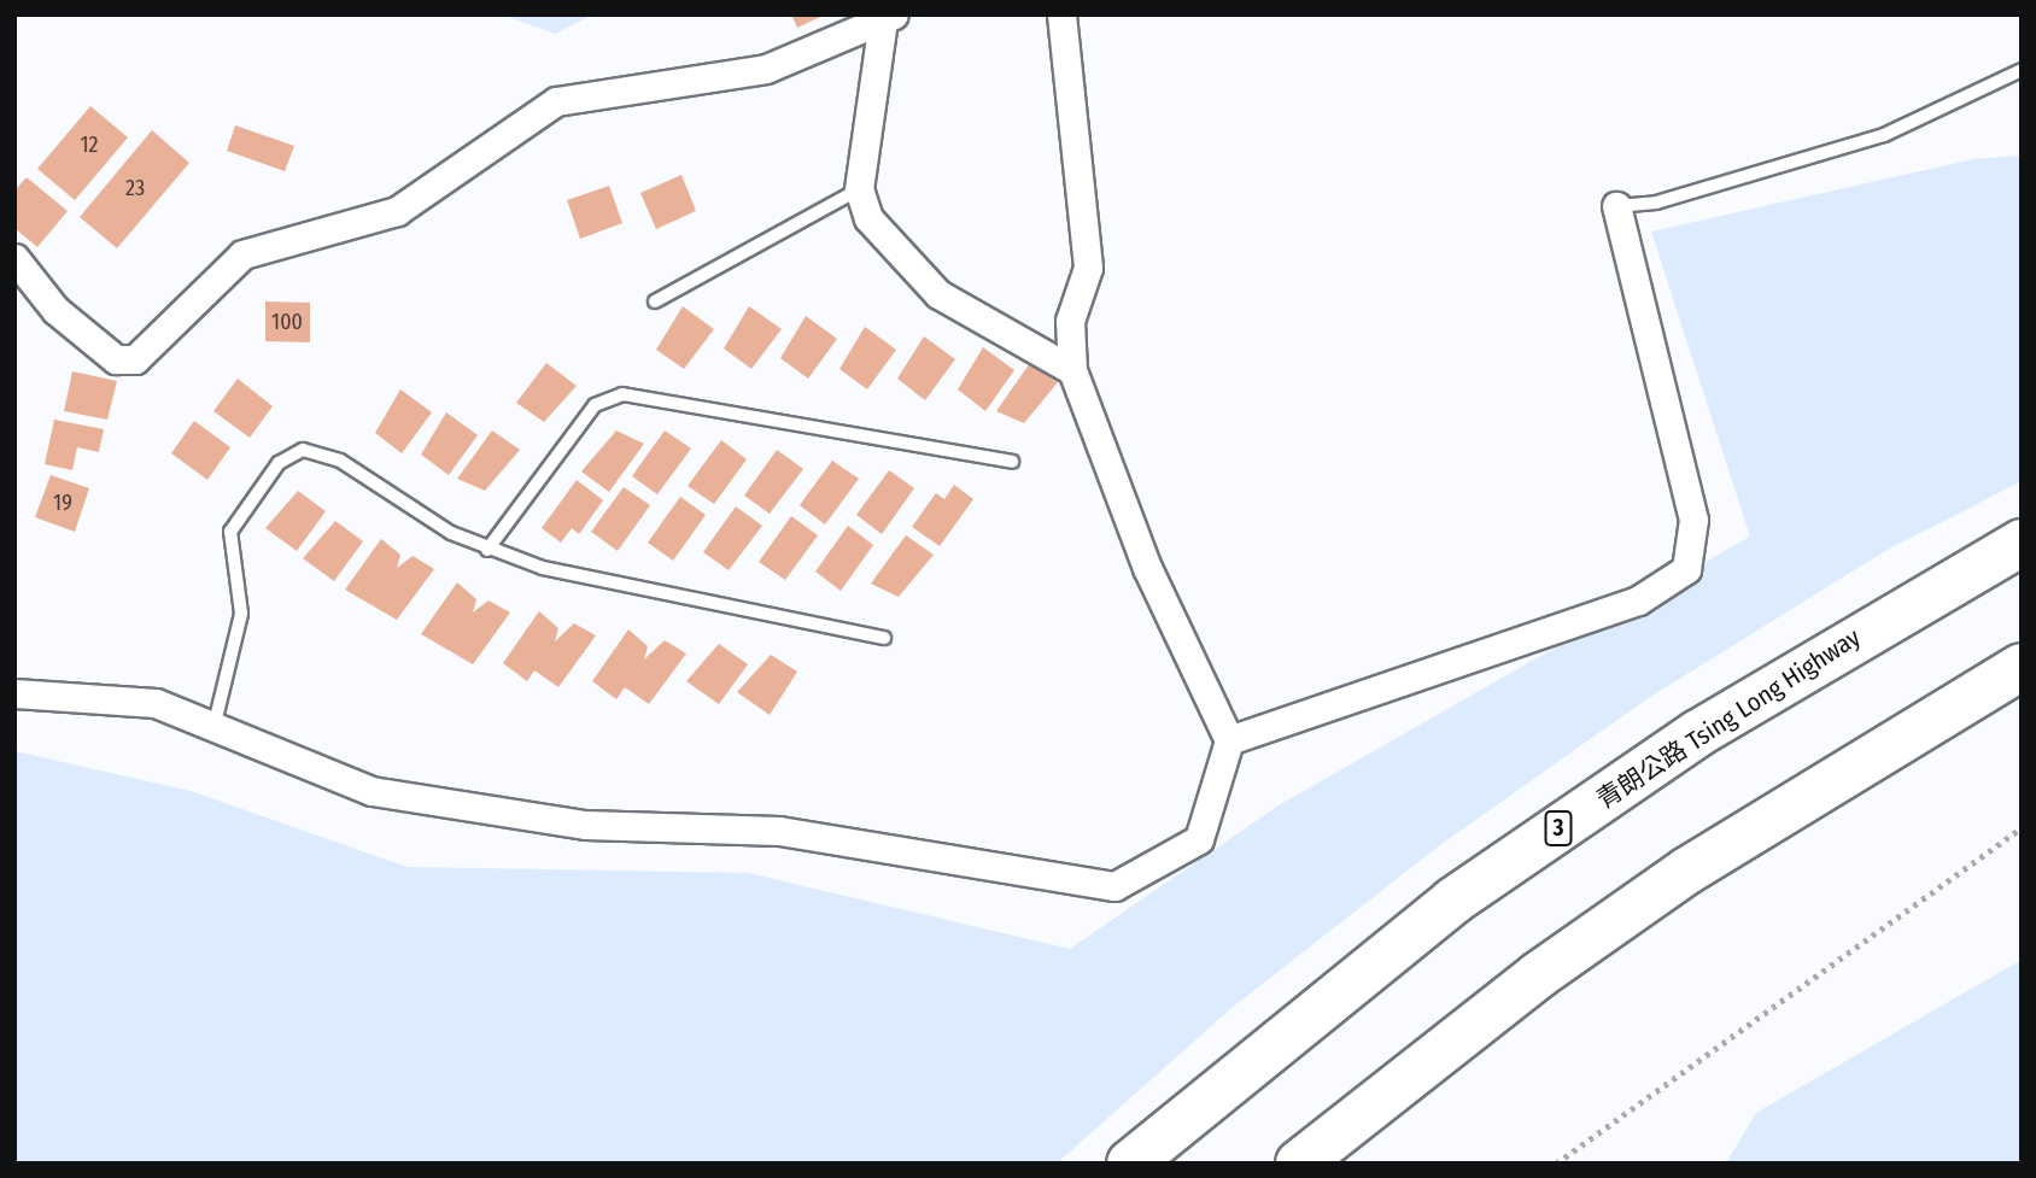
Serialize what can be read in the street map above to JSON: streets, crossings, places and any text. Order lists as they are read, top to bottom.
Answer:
{
  "streets": {
    "highway": ["青朗公路 Tsing Long Highway", "3"]
  },
  "house_numbers": [
    "12",
    "23",
    "100",
    "19"
  ]
}
